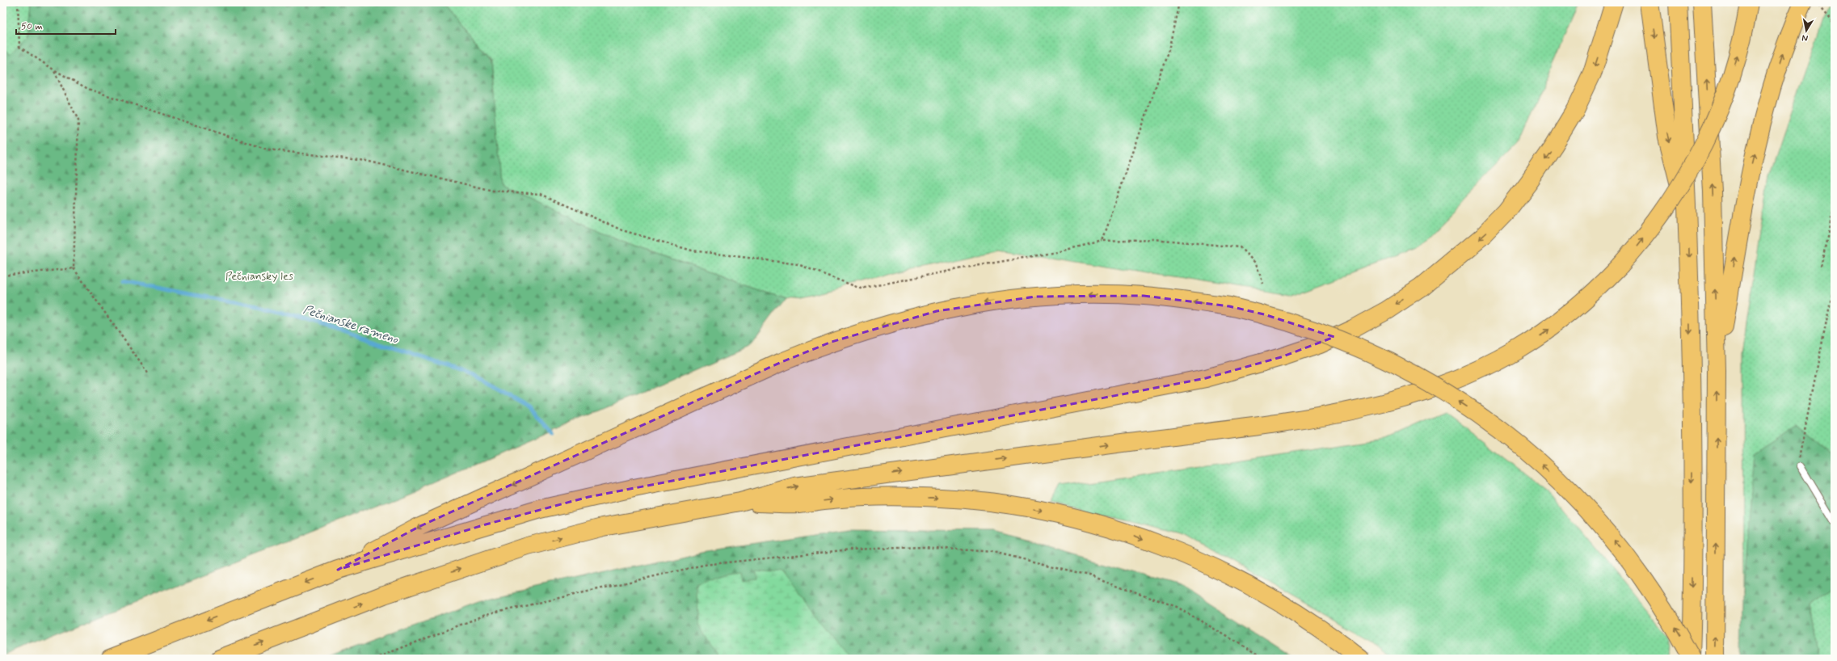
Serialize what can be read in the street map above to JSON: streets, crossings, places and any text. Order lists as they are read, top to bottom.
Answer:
{
  "water": ["Pečnianske rameno"],
  "parks": ["Pečniansky les"],
  "scale_bar": "50 m",
  "north": "bottom"
}
